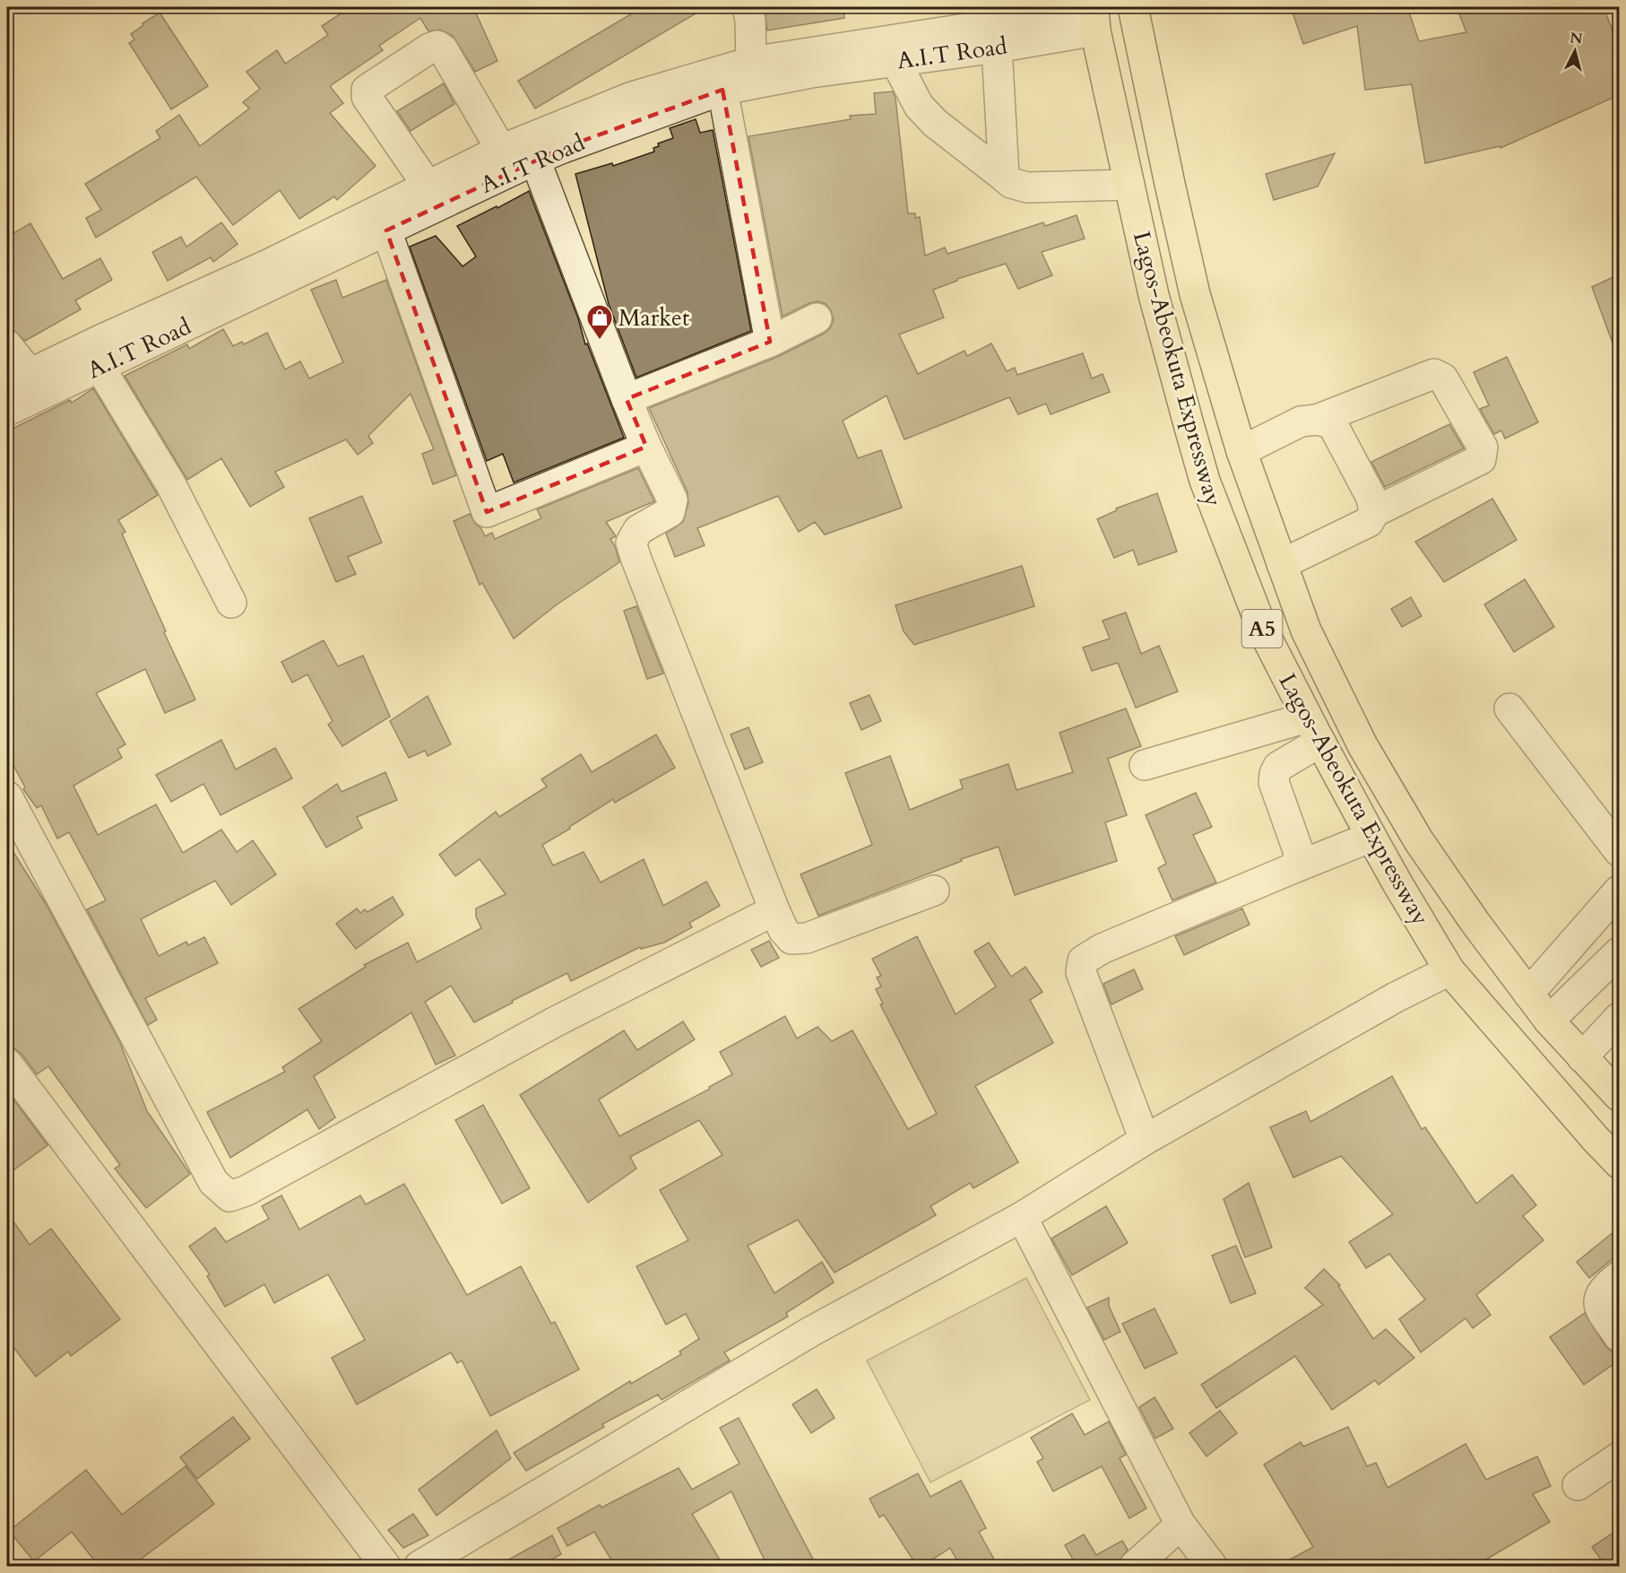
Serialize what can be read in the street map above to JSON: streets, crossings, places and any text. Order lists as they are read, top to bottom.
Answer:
{
  "streets": {
    "highway": ["Lagos-Abeokuta Expressway", "A5"],
    "street": ["A.I.T Road"]
  },
  "crossings": [
    ["A.I.T Road", "Lagos-Abeokuta Expressway"]
  ],
  "places": {
    "shop": ["Market"]
  },
  "north": "top"
}
